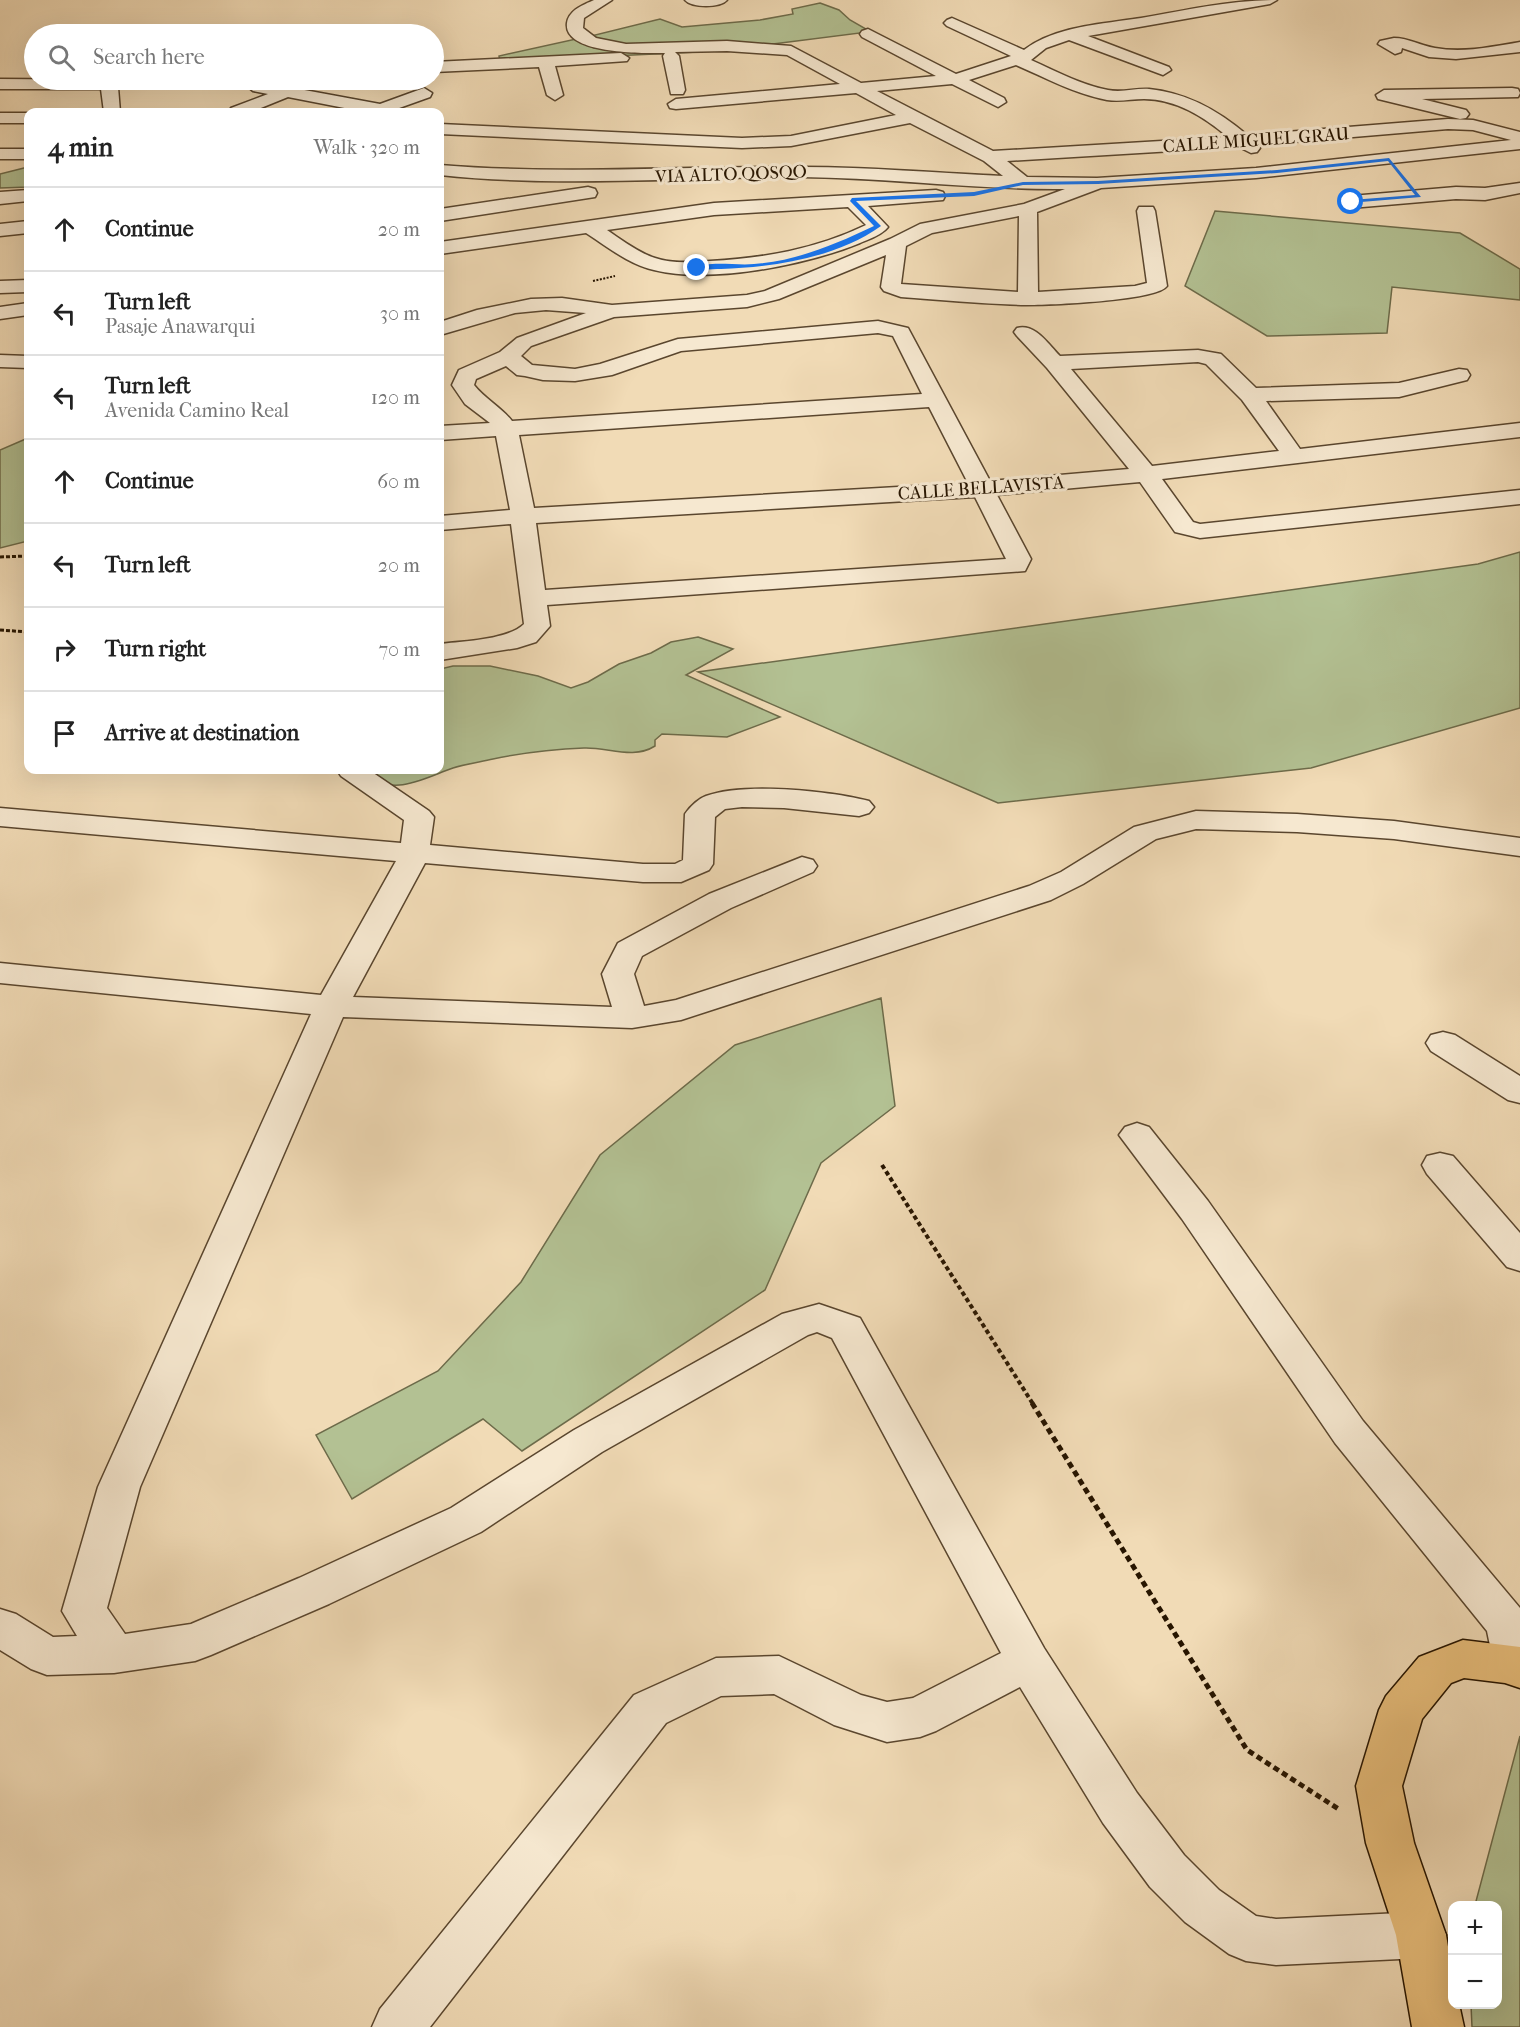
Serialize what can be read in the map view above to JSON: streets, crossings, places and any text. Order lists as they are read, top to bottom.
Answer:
{
  "streets": {
    "street": ["CALLE MIGUEL GRAU", "VIA ALTO QOSQO", "CALLE BELLAVISTA"]
  },
  "page": {
    "search": "Search here",
    "heading": ["4 min", "Walk · 320 m"],
    "list": [
      ["Continue", "20 m"],
      ["Turn left", "Pasaje Anawarqui", "30 m"],
      ["Turn left", "Avenida Camino Real", "120 m"],
      ["Continue", "60 m"],
      ["Turn left", "20 m"],
      ["Turn right", "70 m"],
      "Arrive at destination"
    ],
    "map_buttons": ["+", "−"]
  }
}
